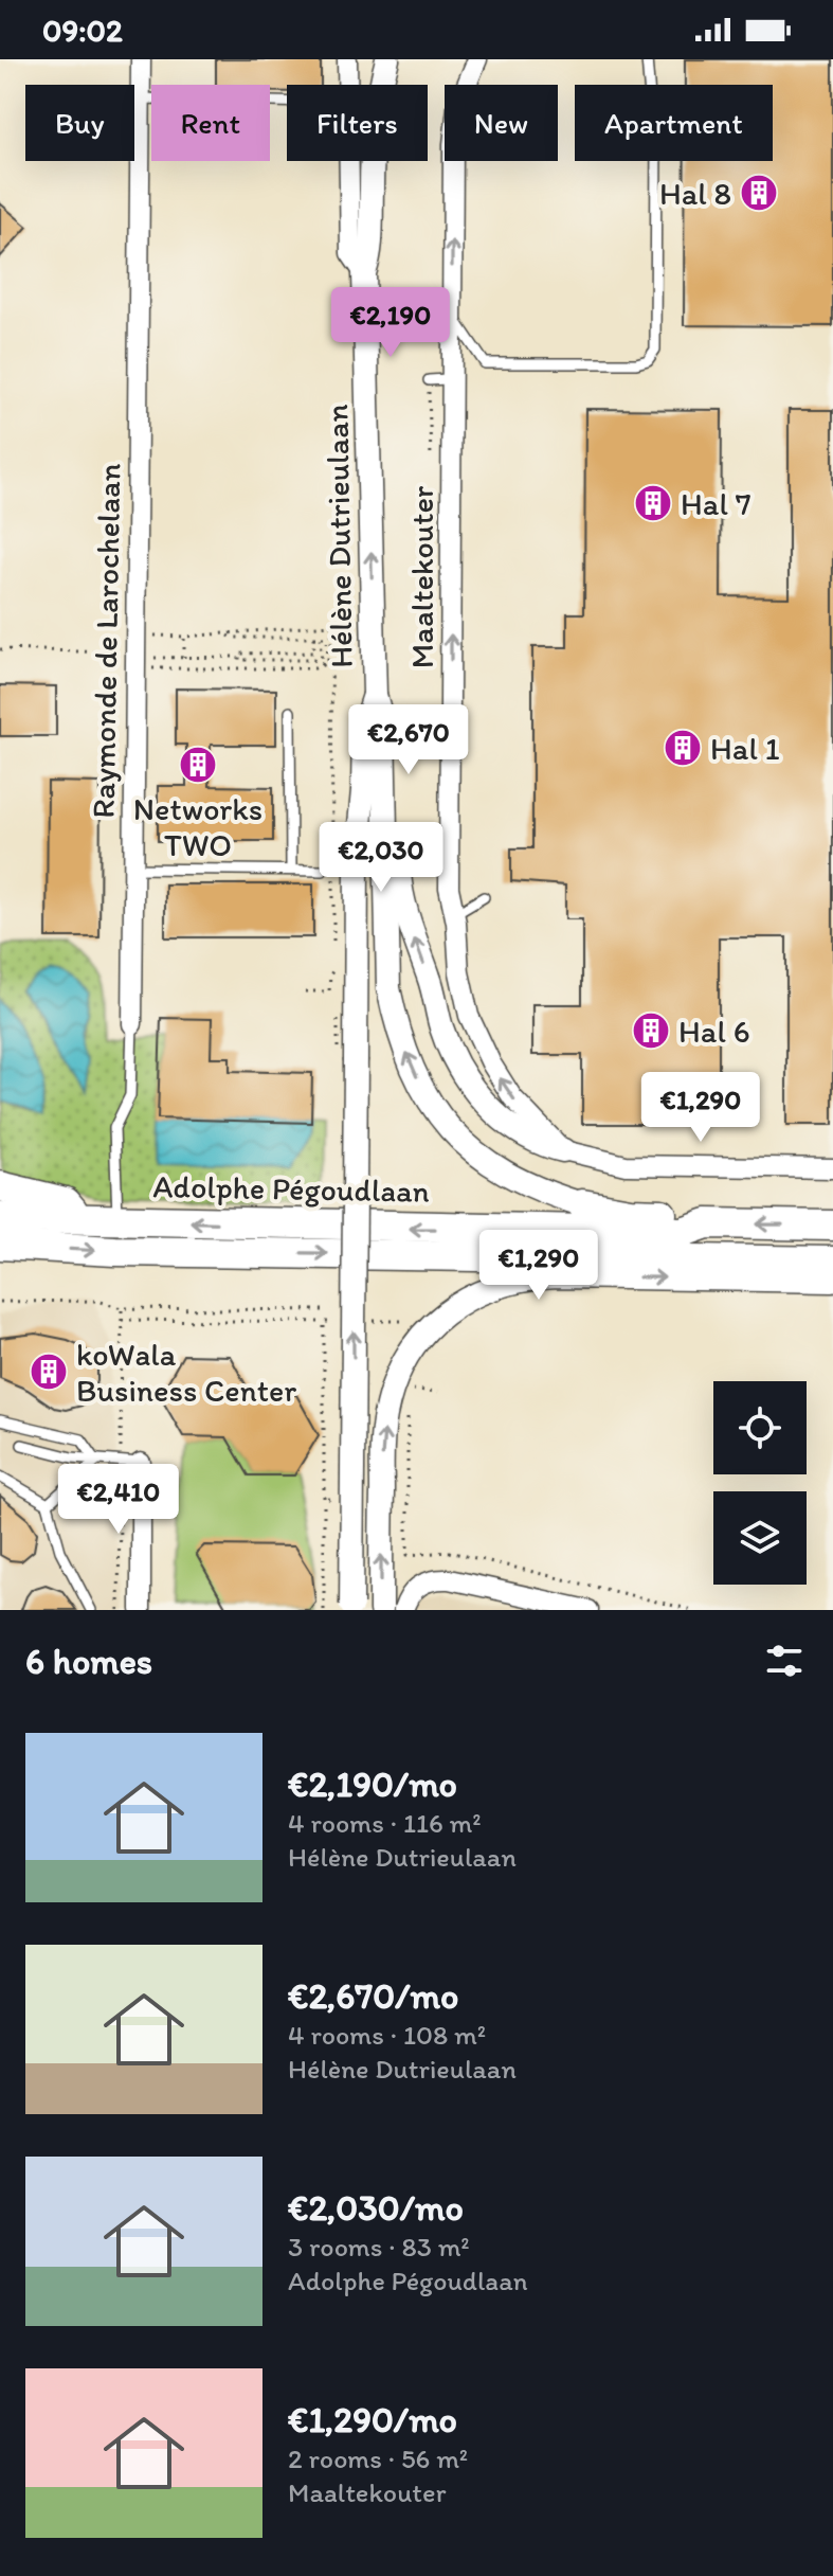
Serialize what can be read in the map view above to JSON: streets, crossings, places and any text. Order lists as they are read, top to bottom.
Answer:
{
  "streets": {
    "highway": ["Adolphe Pégoudlaan"],
    "street": ["Hélène Dutrieulaan", "Maaltekouter", "Raymonde de Larochelaan"]
  },
  "crossings": [
    ["Hélène Dutrieulaan", "Adolphe Pégoudlaan"],
    ["Raymonde de Larochelaan", "Adolphe Pégoudlaan"]
  ],
  "one_way": ["Hélène Dutrieulaan", "Maaltekouter"],
  "places": {
    "building": [
      "Hal 8",
      "Hal 7",
      "Hal 1",
      "Networks TWO",
      "Hal 6",
      "koWala Business Center"
    ]
  },
  "page": {
    "status": "09:02",
    "chip": [
      "Buy",
      "Rent",
      "Filters",
      "New",
      "Apartment"
    ],
    "price": [
      "€2,190",
      "€2,670",
      "€2,030",
      "€1,290",
      "€1,290",
      "€2,410"
    ],
    "heading": "6 homes",
    "list": [
      {
        "name": "€2,190/mo",
        "note": "4 rooms · 116 m² · Hélène Dutrieulaan"
      },
      {
        "name": "€2,670/mo",
        "note": "4 rooms · 108 m² · Hélène Dutrieulaan"
      },
      {
        "name": "€2,030/mo",
        "note": "3 rooms · 83 m² · Adolphe Pégoudlaan"
      },
      {
        "name": "€1,290/mo",
        "note": "2 rooms · 56 m² · Maaltekouter"
      }
    ]
  }
}
